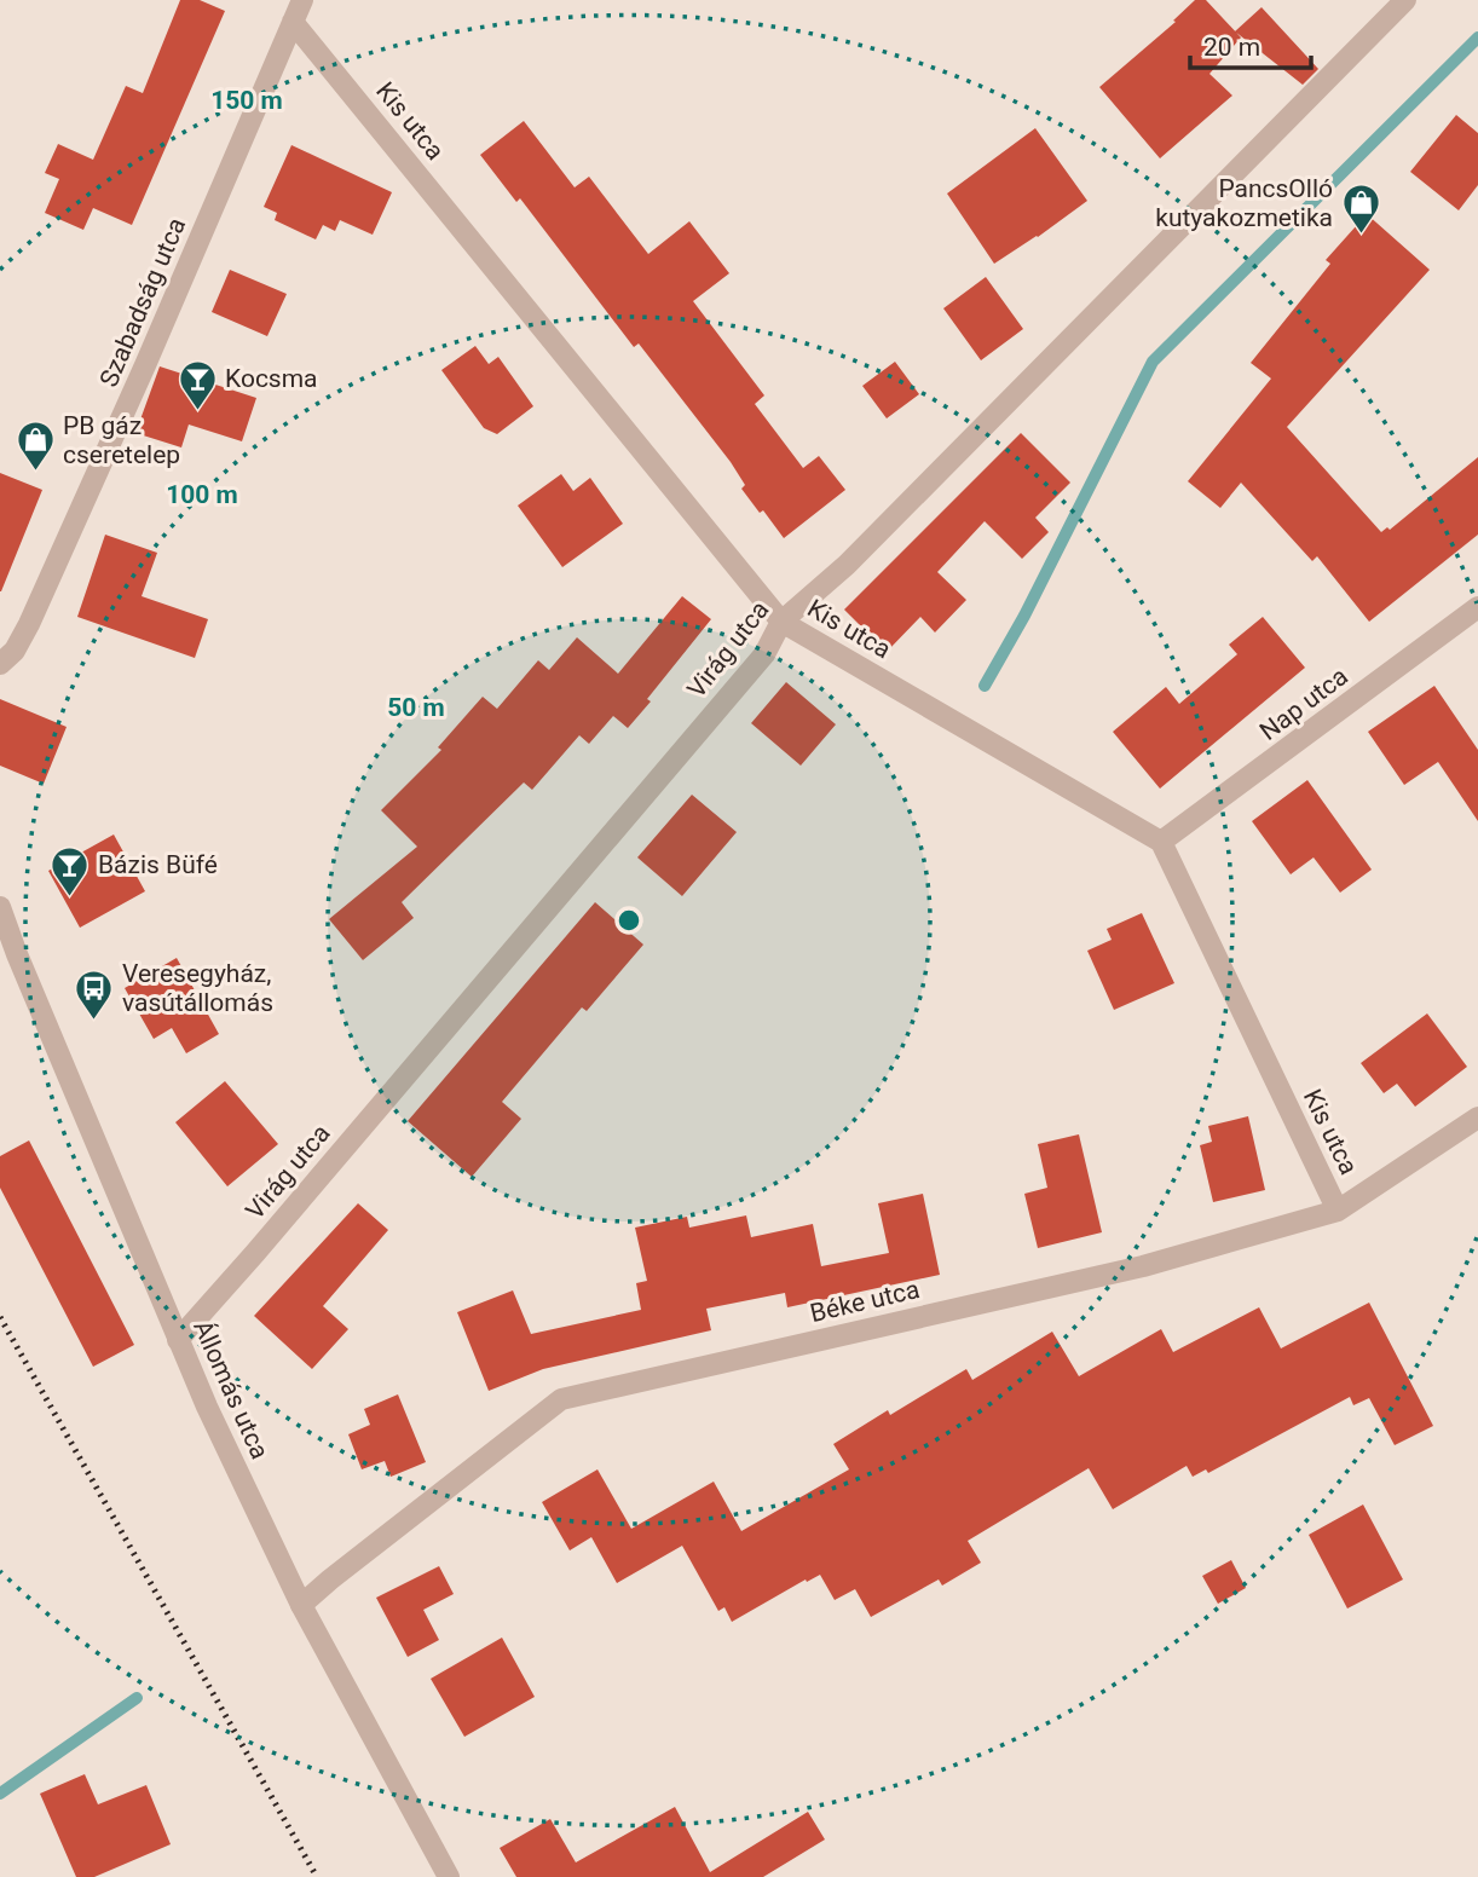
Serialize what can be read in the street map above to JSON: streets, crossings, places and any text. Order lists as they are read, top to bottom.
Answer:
{
  "streets": {
    "street": [
      "Kis utca",
      "Szabadság utca",
      "Virág utca",
      "Nap utca",
      "Béke utca",
      "Állomás utca"
    ]
  },
  "crossings": [
    ["Kis utca", "Szabadság utca"],
    ["Kis utca", "Virág utca"],
    ["Kis utca", "Nap utca"],
    ["Kis utca", "Béke utca"],
    ["Virág utca", "Állomás utca"],
    ["Béke utca", "Állomás utca"]
  ],
  "places": {
    "shop": ["PancsOlló kutyakozmetika", "PB gáz cseretelep"],
    "bar": ["Kocsma", "Bázis Büfé"],
    "bus stop": ["Veresegyház, vasútállomás"]
  },
  "scale_bar": "20 m",
  "rings": ["150 m", "100 m", "50 m"]
}
